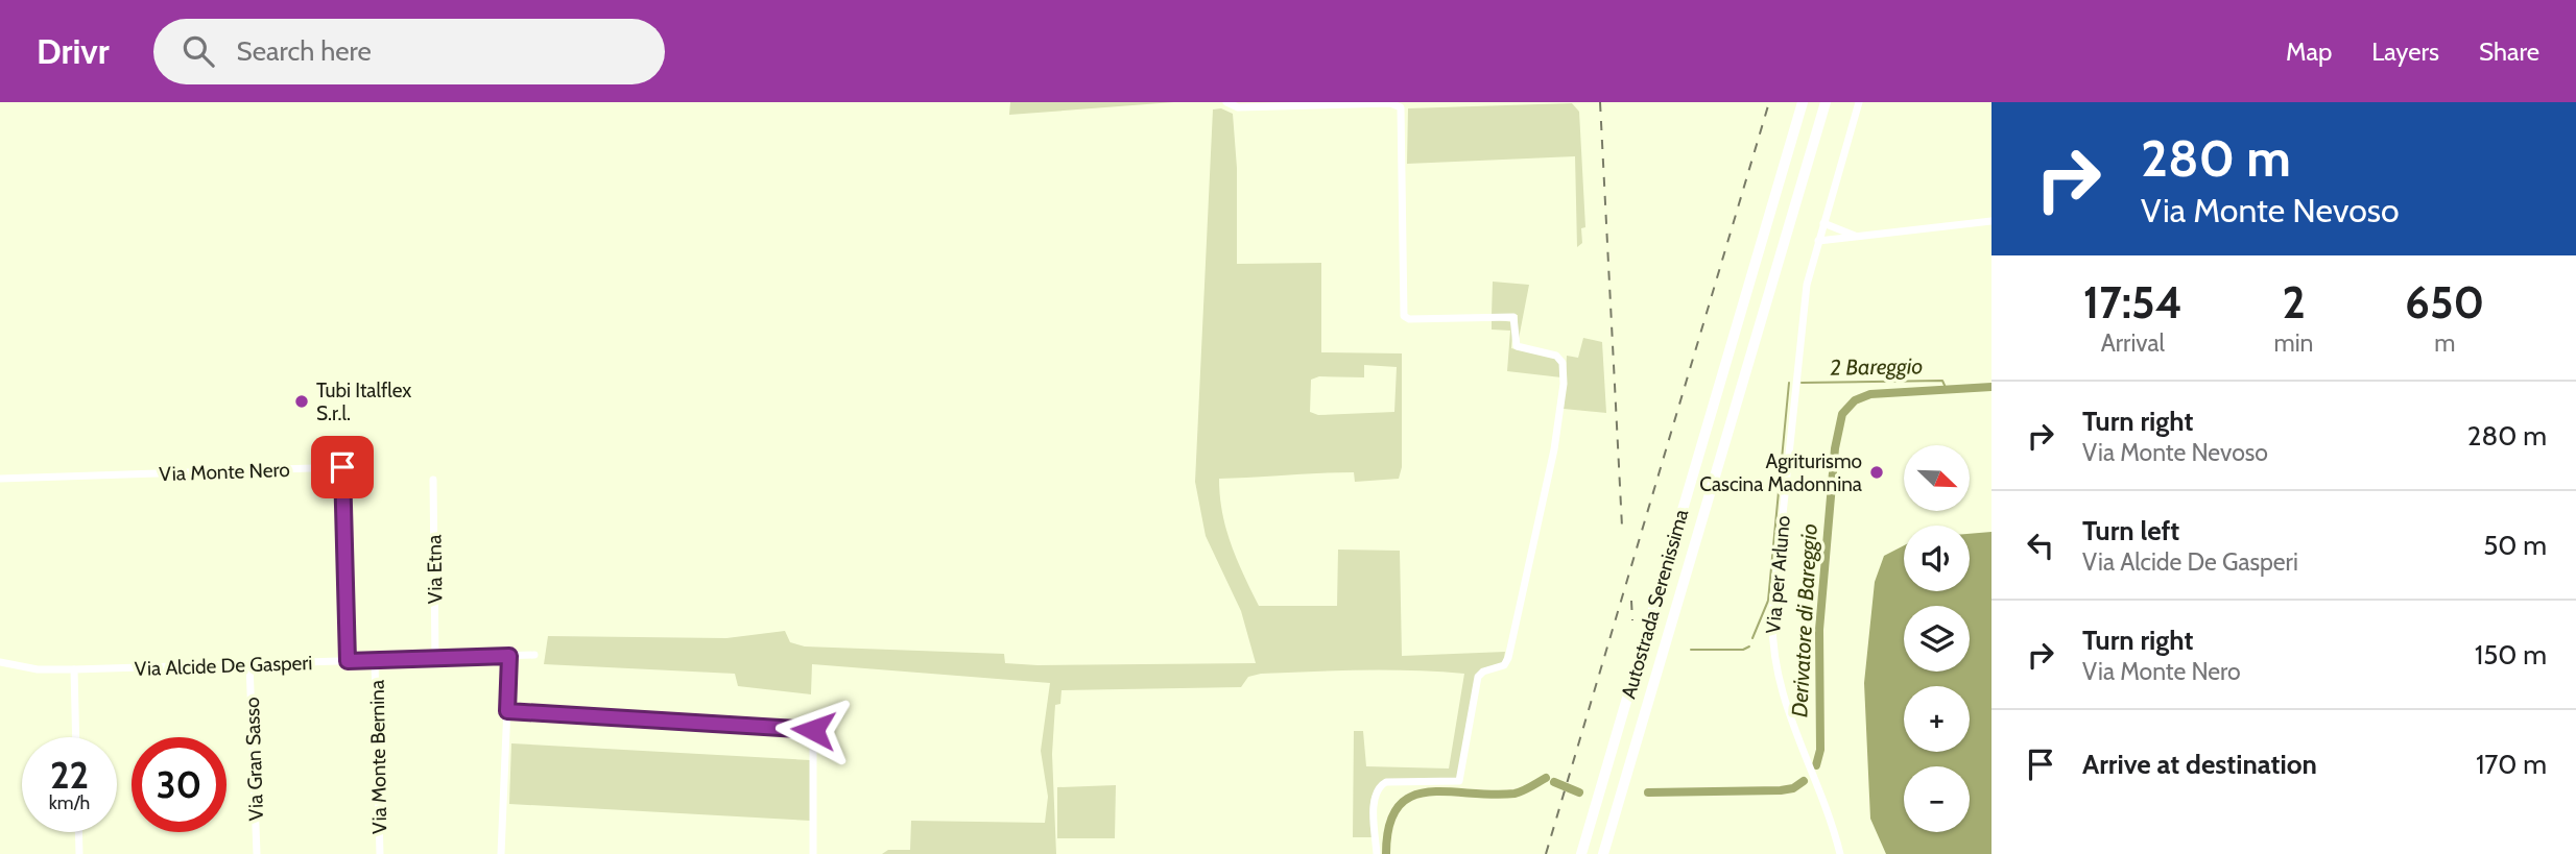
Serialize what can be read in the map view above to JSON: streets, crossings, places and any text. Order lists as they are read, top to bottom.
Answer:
{
  "streets": {
    "highway": ["Autostrada Serenissima"],
    "street": [
      "Via Monte Nero",
      "Via Etna",
      "Via per Arluno",
      "Via Alcide De Gasperi",
      "Via Monte Bernina",
      "Via Gran Sasso"
    ]
  },
  "crossings": [
    ["Via Monte Nero", "Via Alcide De Gasperi"],
    ["Via Etna", "Via Alcide De Gasperi"],
    ["Via Alcide De Gasperi", "Via Monte Bernina"],
    ["Via Alcide De Gasperi", "Via Gran Sasso"]
  ],
  "water": ["2 Bareggio", "Derivatore di Bareggio"],
  "places": ["Tubi Italflex S.r.l.", "Agriturismo Cascina Madonnina"],
  "north": "bottom right",
  "page": {
    "header": "Drivr",
    "search": "Search here",
    "nav": ["Map", "Layers", "Share"],
    "turn": ["280 m", "Via Monte Nevoso"],
    "eta": [
      "17:54",
      "Arrival",
      "2",
      "min",
      "650",
      "m"
    ],
    "list": [
      {
        "name": "Turn right",
        "note": "Via Monte Nevoso",
        "value": "280 m"
      },
      {
        "name": "Turn left",
        "note": "Via Alcide De Gasperi",
        "value": "50 m"
      },
      {
        "name": "Turn right",
        "note": "Via Monte Nero",
        "value": "150 m"
      },
      {
        "name": "Arrive at destination",
        "value": "170 m"
      }
    ],
    "map_buttons": ["+", "−"],
    "speed": "22 km/h",
    "limit": "30"
  }
}
